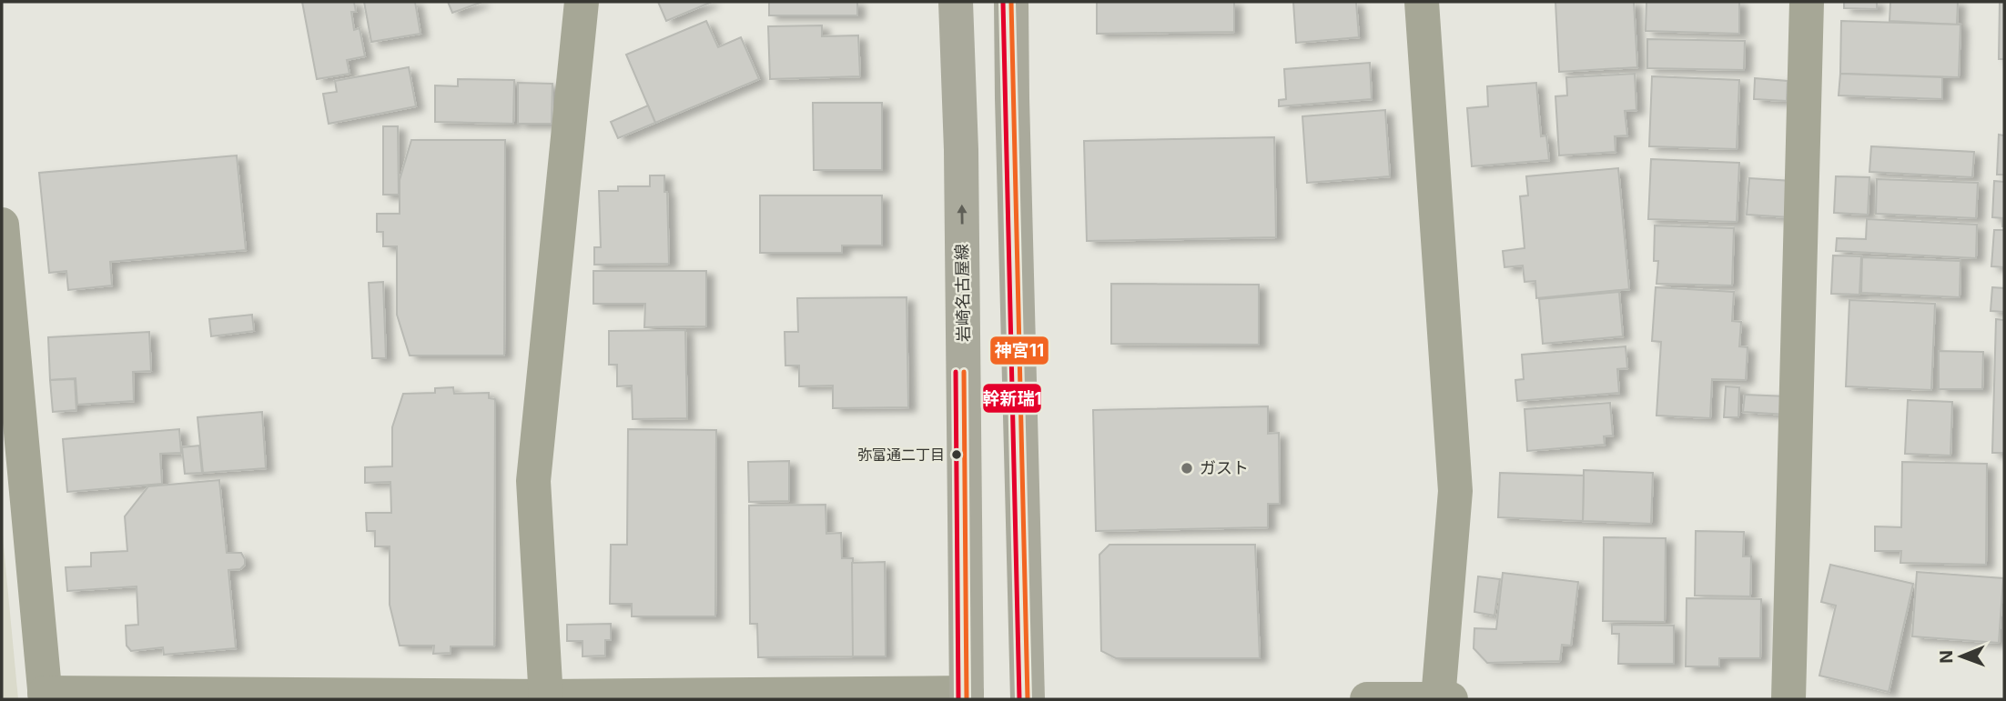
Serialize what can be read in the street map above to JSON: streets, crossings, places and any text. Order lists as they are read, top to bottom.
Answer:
{
  "streets": {
    "main road": ["岩崎名古屋線"]
  },
  "places": ["弥富通二丁目", "ガスト"],
  "lines": ["transit line 神宮11", "transit line 幹新瑞1"],
  "north": "left"
}
